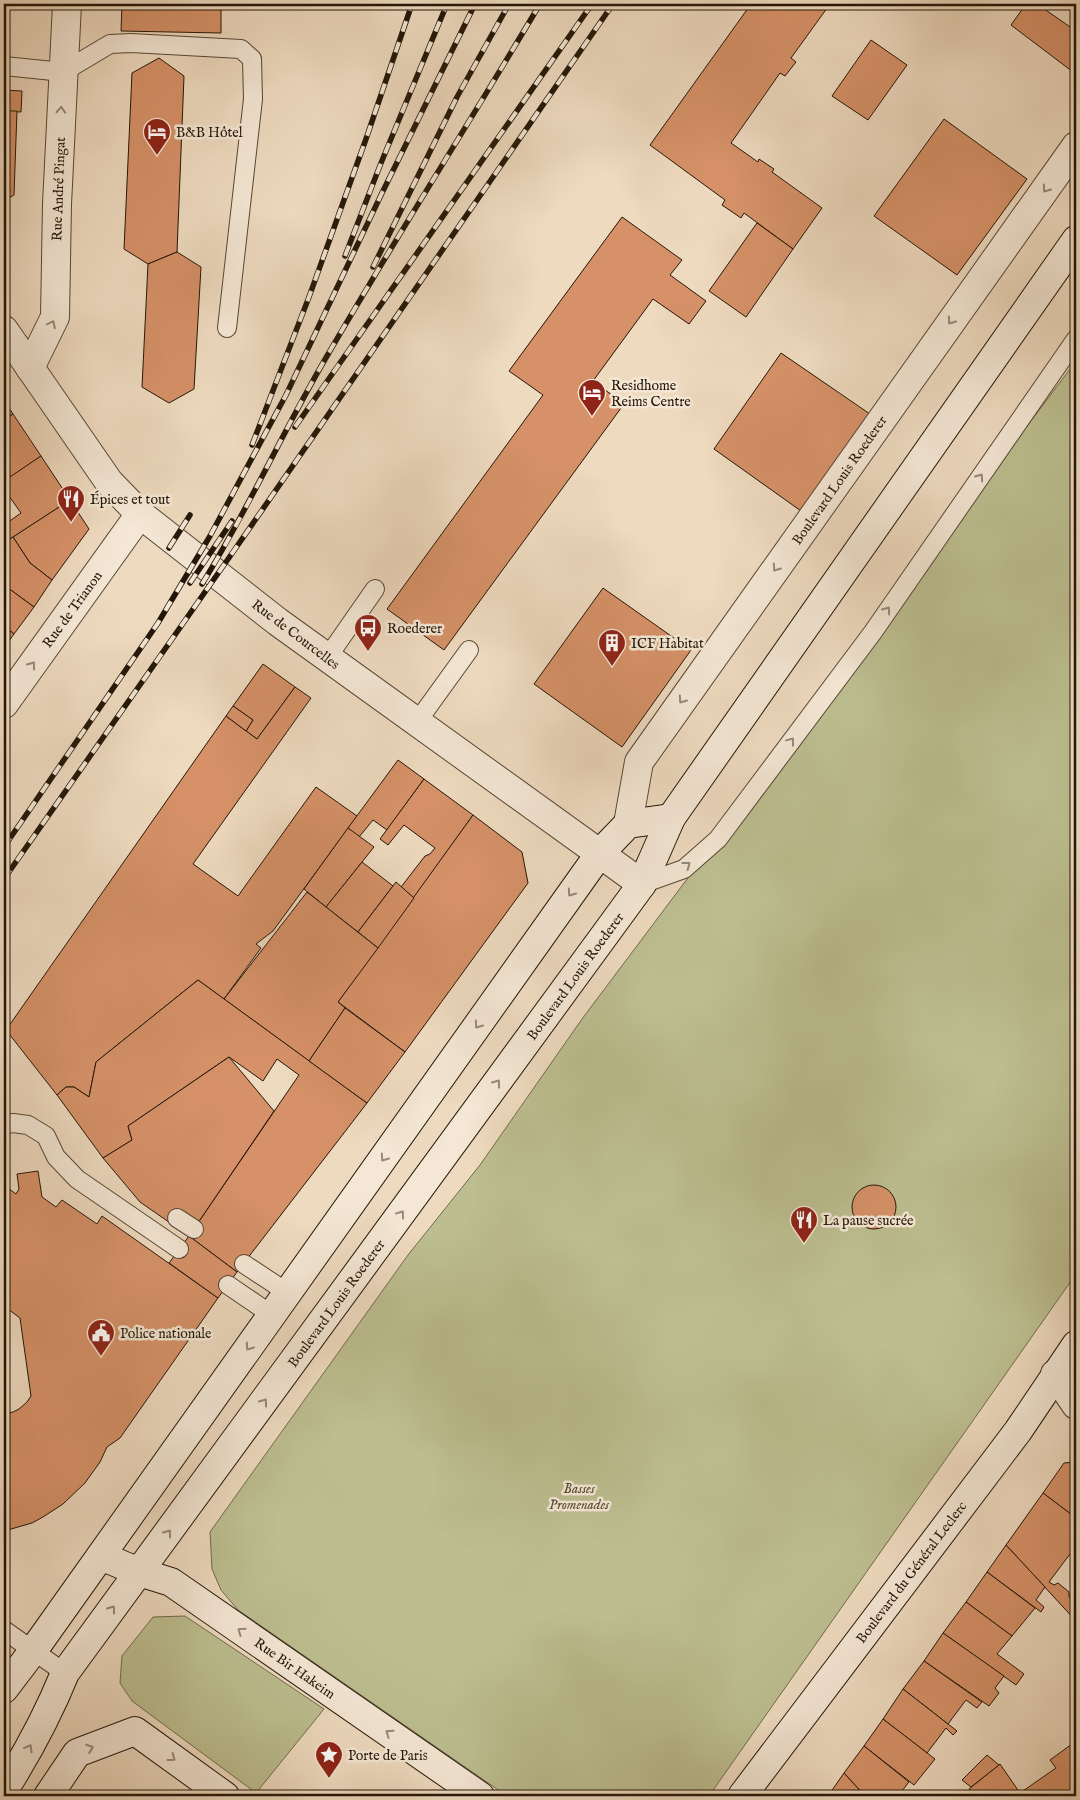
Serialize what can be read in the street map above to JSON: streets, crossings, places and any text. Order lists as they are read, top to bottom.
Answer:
{
  "streets": {
    "main road": [
      "Rue André Pingat",
      "Boulevard Louis Roederer",
      "Rue de Trianon",
      "Rue de Courcelles",
      "Boulevard du Général Leclerc",
      "Rue Bir Hakeim"
    ]
  },
  "crossings": [
    ["Rue André Pingat", "Rue de Courcelles"],
    ["Boulevard Louis Roederer", "Rue de Courcelles"],
    ["Boulevard Louis Roederer", "Rue Bir Hakeim"],
    ["Rue de Trianon", "Rue de Courcelles"]
  ],
  "one_way": ["Rue André Pingat", "Rue de Trianon", "Rue Bir Hakeim"],
  "parks": ["Basses Promenades"],
  "places": {
    "hotel": ["B&B Hôtel", "Residhome Reims Centre"],
    "restaurant": ["Épices et tout", "La pause sucrée"],
    "bus stop": ["Roederer"],
    "building": ["ICF Habitat"],
    "public building": ["Police nationale"],
    "place": ["Porte de Paris"]
  }
}
